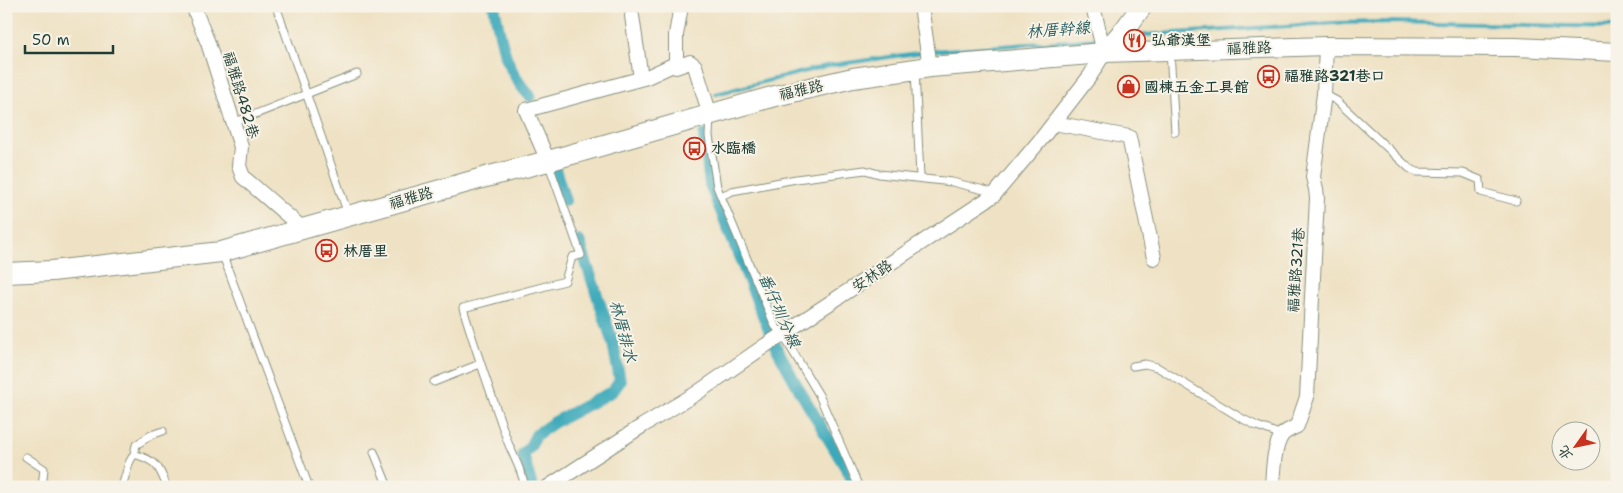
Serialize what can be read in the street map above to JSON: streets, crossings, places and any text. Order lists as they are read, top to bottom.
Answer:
{
  "streets": {
    "main road": ["福雅路", "安林路"],
    "street": ["福雅路482巷", "福雅路321巷"]
  },
  "crossings": [
    ["福雅路", "福雅路482巷"],
    ["福雅路", "福雅路321巷"],
    ["福雅路", "安林路"]
  ],
  "water": ["林厝幹線", "番仔圳分線", "林厝排水"],
  "places": {
    "restaurant": ["弘爺漢堡"],
    "bus stop": ["福雅路321巷口", "水臨橋", "林厝里"],
    "shop": ["國棟五金工具館"]
  },
  "scale_bar": "50 m",
  "north": "bottom left"
}
